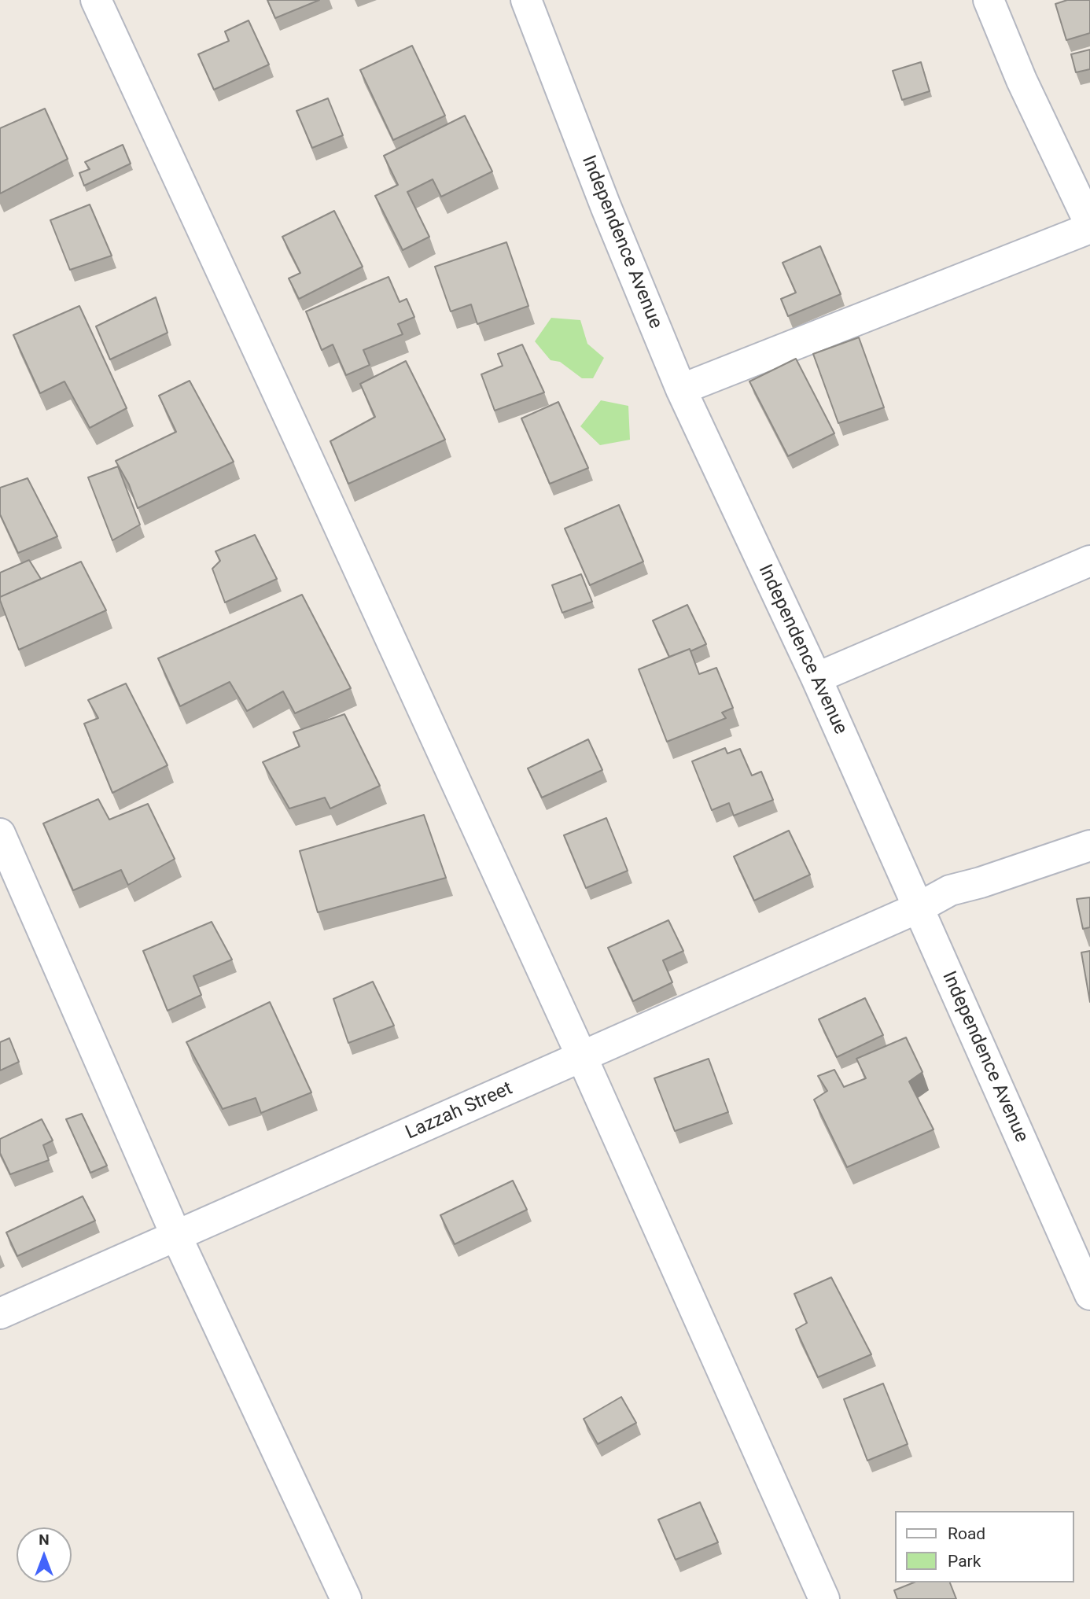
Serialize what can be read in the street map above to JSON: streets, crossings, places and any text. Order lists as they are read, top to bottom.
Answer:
{
  "streets": {
    "street": ["Independence Avenue", "Lazzah Street"]
  },
  "crossings": [
    ["Independence Avenue", "Lazzah Street"]
  ],
  "legend": ["Road", "Park"],
  "north": "top"
}
